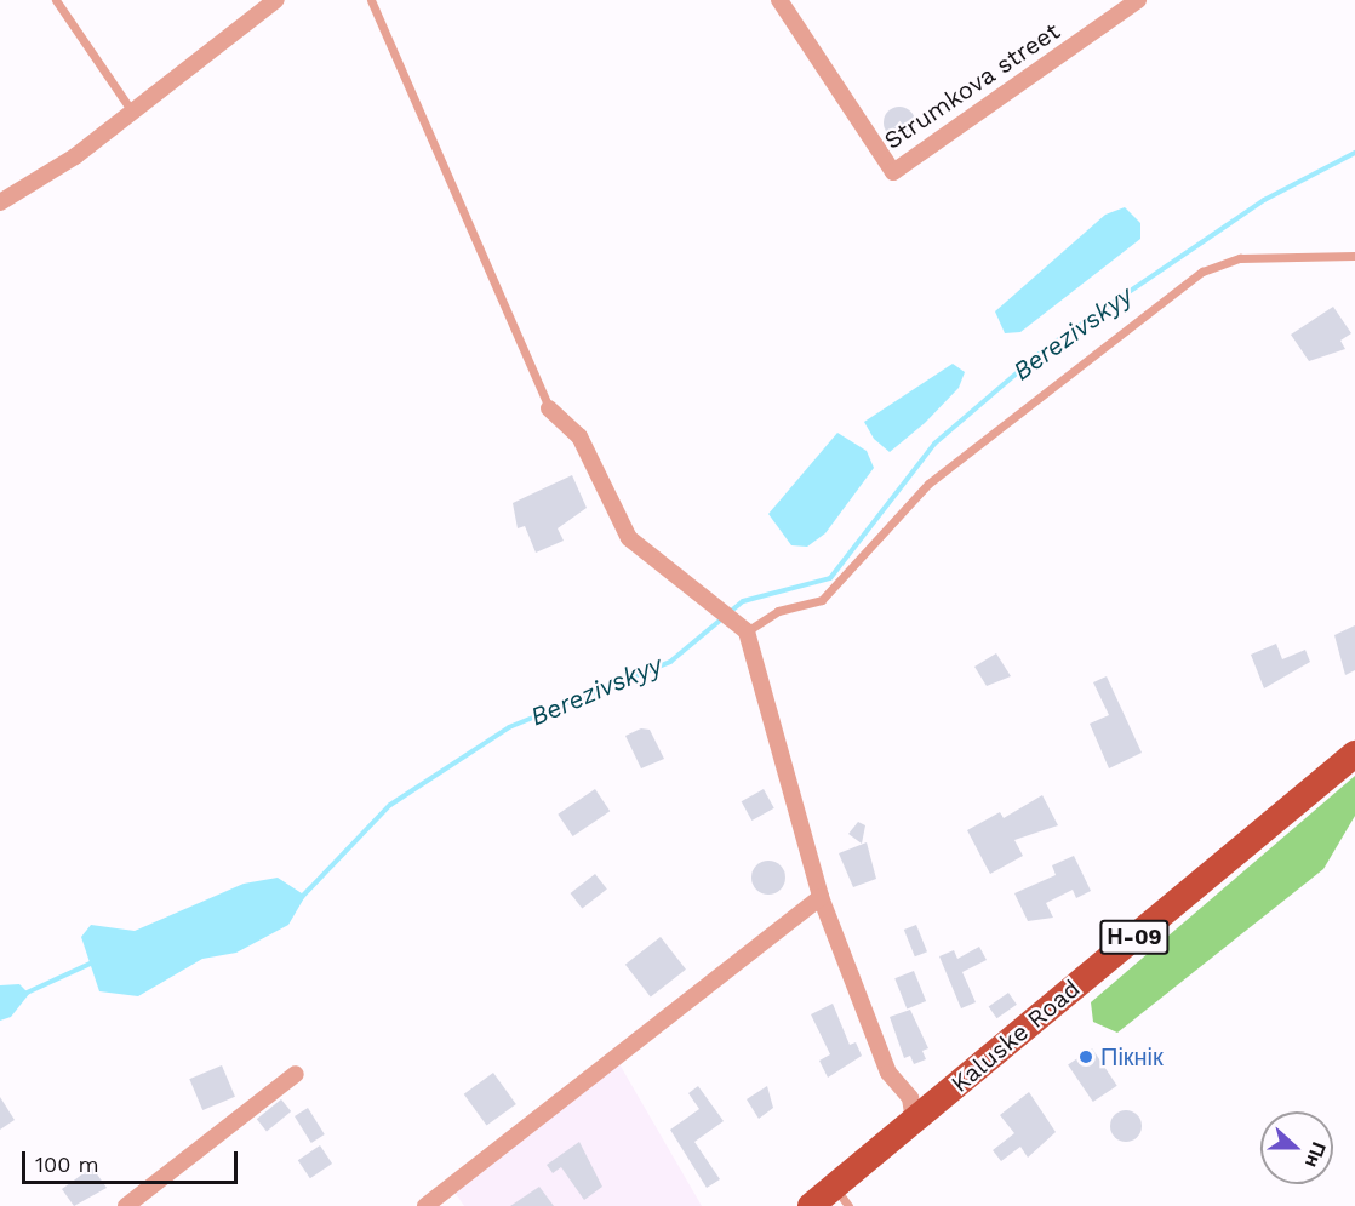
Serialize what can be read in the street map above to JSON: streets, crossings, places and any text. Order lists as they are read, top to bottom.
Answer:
{
  "streets": {
    "main road": ["Н-09", "Kaluske Road"],
    "street": ["Strumkova street"]
  },
  "water": ["Berezivskyy"],
  "places": ["Пікнік"],
  "scale_bar": "100 m",
  "north": "right"
}
